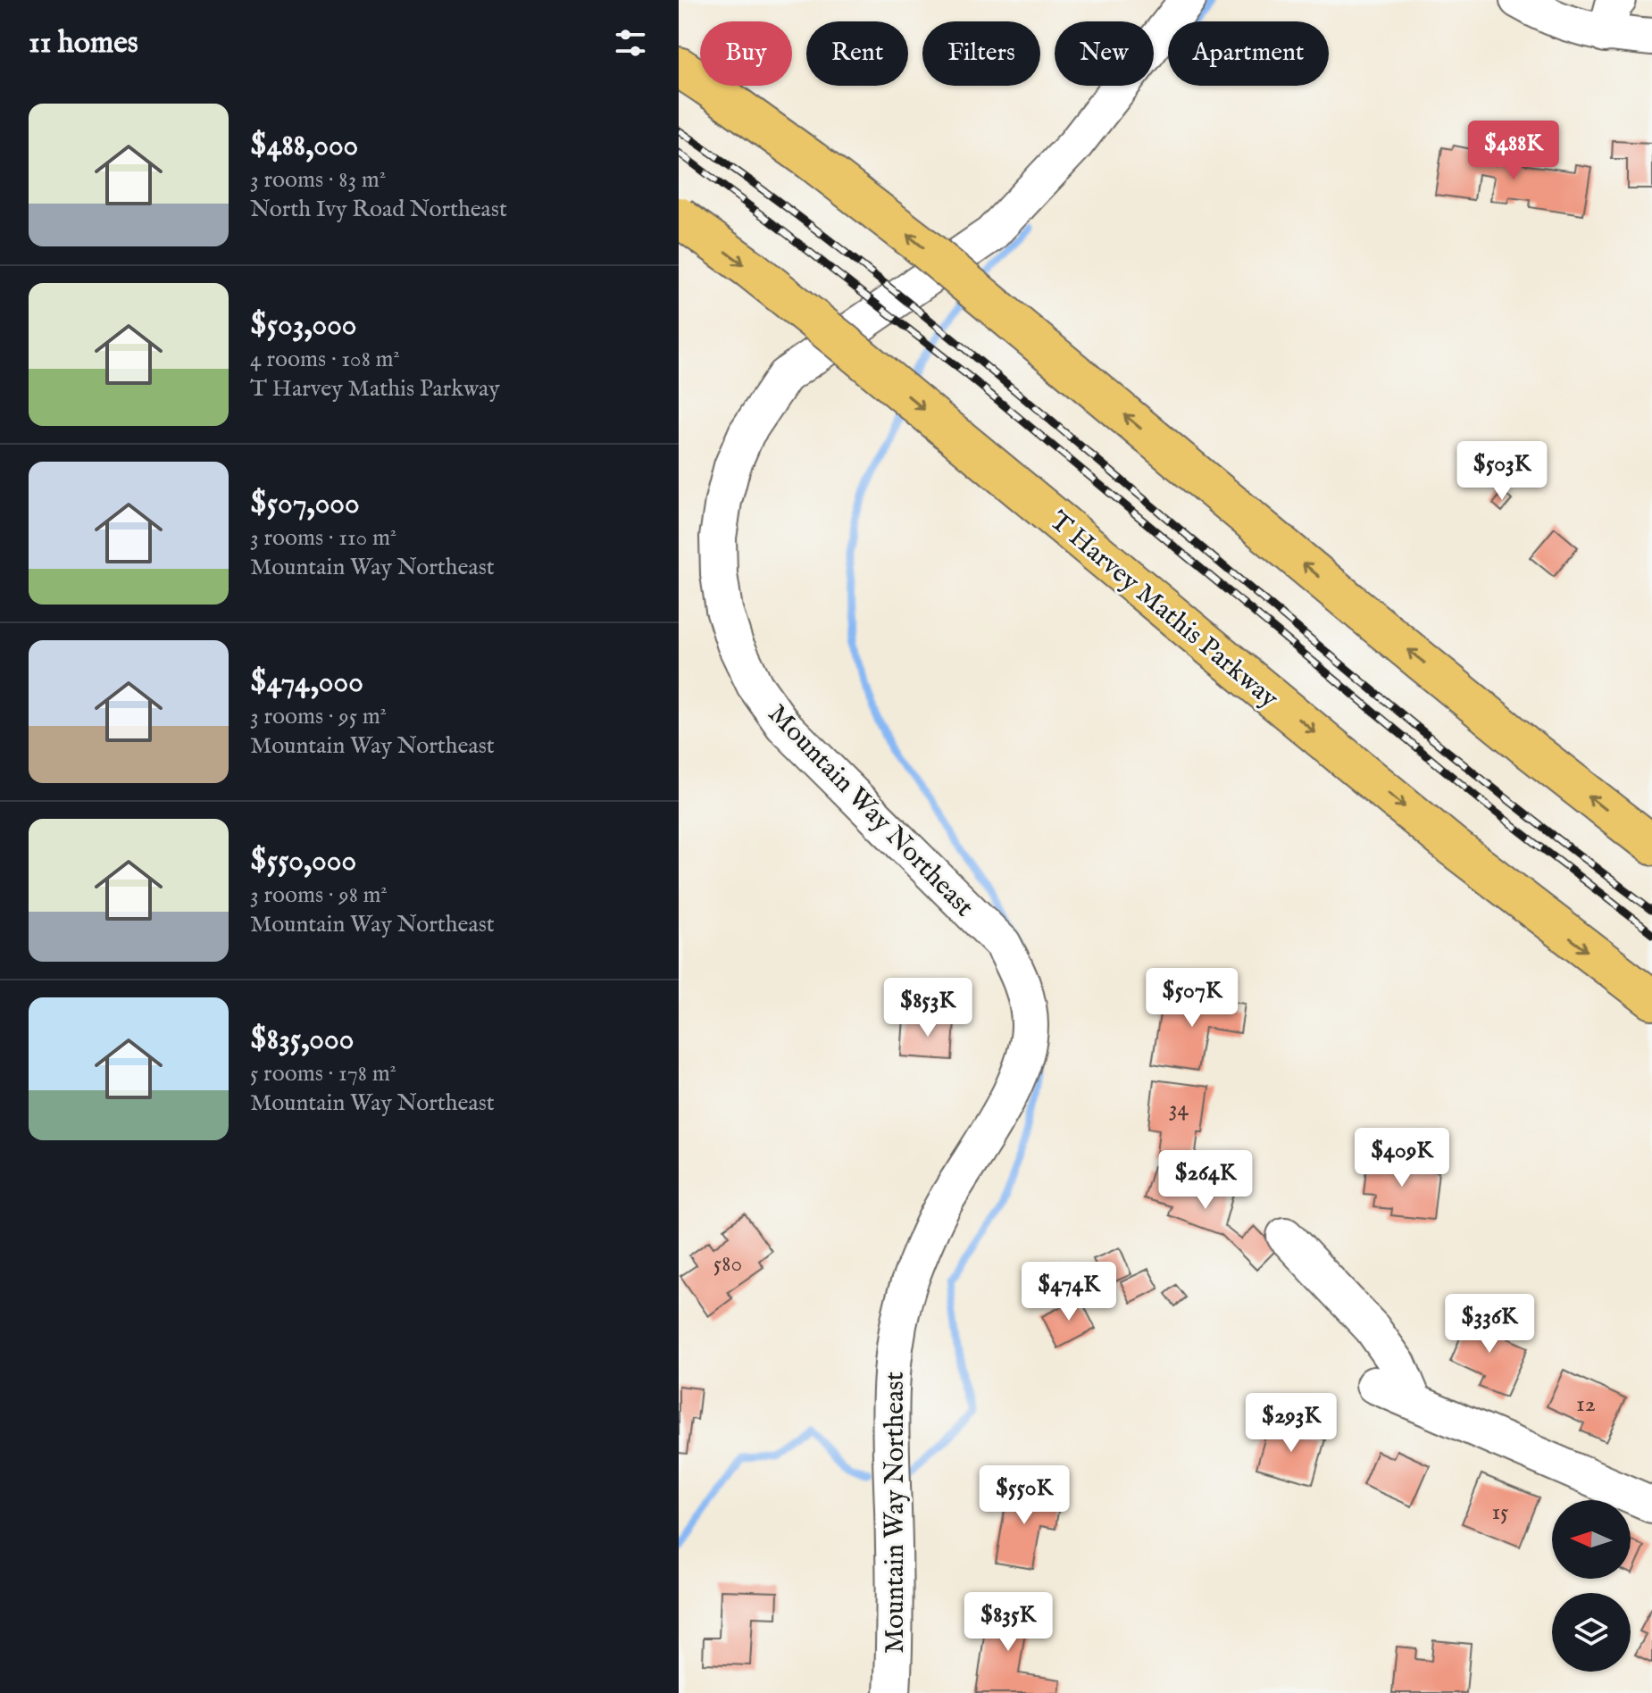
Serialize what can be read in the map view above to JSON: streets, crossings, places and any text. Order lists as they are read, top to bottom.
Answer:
{
  "streets": {
    "highway": ["T Harvey Mathis Parkway"],
    "street": ["Mountain Way Northeast"]
  },
  "house_numbers": [
    "34",
    "580",
    "12",
    "15"
  ],
  "north": "left",
  "page": {
    "heading": "11 homes",
    "chip": [
      "Buy",
      "Rent",
      "Filters",
      "New",
      "Apartment"
    ],
    "list": [
      {
        "name": "$488,000",
        "note": "3 rooms · 83 m² · North Ivy Road Northeast"
      },
      {
        "name": "$503,000",
        "note": "4 rooms · 108 m² · T Harvey Mathis Parkway"
      },
      {
        "name": "$507,000",
        "note": "3 rooms · 110 m² · Mountain Way Northeast"
      },
      {
        "name": "$474,000",
        "note": "3 rooms · 95 m² · Mountain Way Northeast"
      },
      {
        "name": "$550,000",
        "note": "3 rooms · 98 m² · Mountain Way Northeast"
      },
      {
        "name": "$835,000",
        "note": "5 rooms · 178 m² · Mountain Way Northeast"
      }
    ],
    "price": [
      "$488K",
      "$503K",
      "$507K",
      "$853K",
      "$409K",
      "$264K",
      "$474K",
      "$336K",
      "$293K",
      "$550K",
      "$835K"
    ]
  }
}
